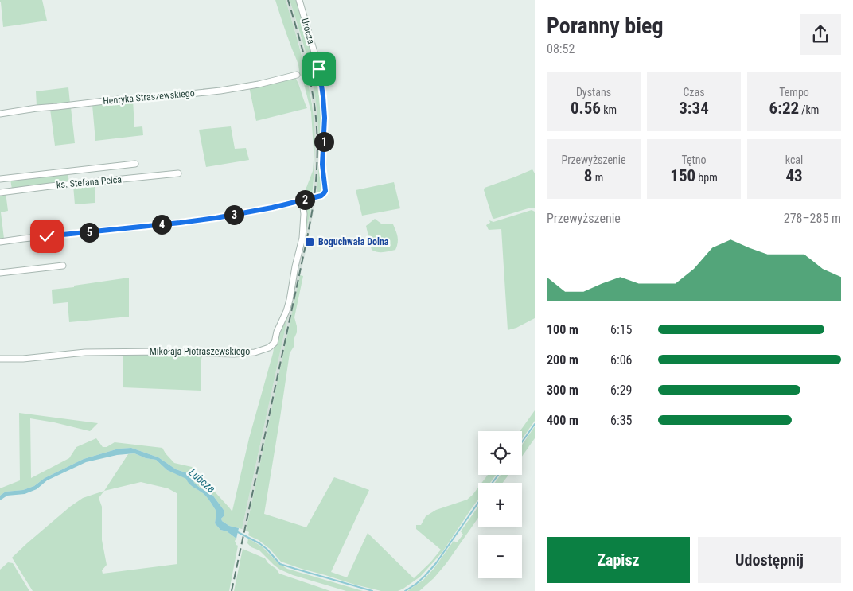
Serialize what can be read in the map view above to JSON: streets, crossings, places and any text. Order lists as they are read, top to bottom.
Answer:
{
  "streets": {
    "street": [
      "Urocza",
      "Henryka Straszewskiego",
      "ks. Stefana Pelca",
      "Mikołaja Piotraszewskiego"
    ]
  },
  "crossings": [
    ["Urocza", "Mikołaja Piotraszewskiego"]
  ],
  "water": ["Lubcza"],
  "places": {
    "transit": ["Boguchwała Dolna"]
  },
  "page": {
    "heading": ["Poranny bieg", "08:52"],
    "stats": [
      ["Dystans", "0.56 km"],
      ["Czas", "3:34"],
      ["Tempo", "6:22 /km"],
      ["Przewyższenie", "8 m"],
      ["Tętno", "150 bpm"],
      ["kcal", "43"]
    ],
    "pins": [
      "1",
      "2",
      "3",
      "4",
      "5"
    ],
    "chart": ["Przewyższenie", "278–285 m"],
    "list": [
      {
        "name": "100 m",
        "note": "6:15"
      },
      {
        "name": "200 m",
        "note": "6:06"
      },
      {
        "name": "300 m",
        "note": "6:29"
      },
      {
        "name": "400 m",
        "note": "6:35"
      }
    ],
    "map_buttons": ["+", "−"],
    "buttons": ["Zapisz", "Udostępnij"]
  }
}
